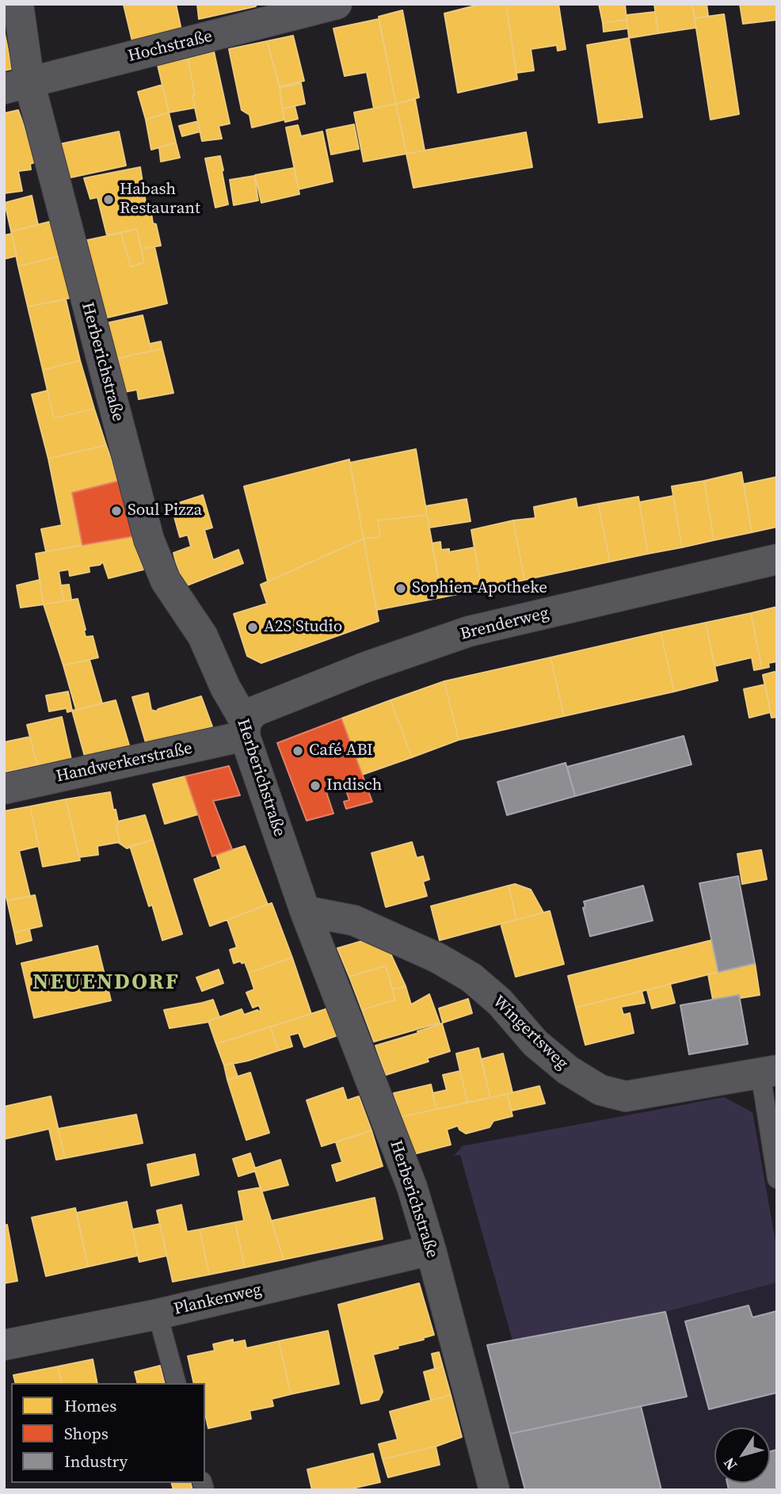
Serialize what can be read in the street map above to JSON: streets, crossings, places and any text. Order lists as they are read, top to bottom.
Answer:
{
  "streets": {
    "street": [
      "Hochstraße",
      "Herberichstraße",
      "Brenderweg",
      "Handwerkerstraße",
      "Wingertsweg",
      "Plankenweg"
    ]
  },
  "crossings": [
    ["Hochstraße", "Herberichstraße"],
    ["Herberichstraße", "Brenderweg"],
    ["Herberichstraße", "Handwerkerstraße"],
    ["Herberichstraße", "Wingertsweg"],
    ["Herberichstraße", "Plankenweg"],
    ["Brenderweg", "Handwerkerstraße"]
  ],
  "districts": ["NEUENDORF"],
  "places": [
    "Habash Restaurant",
    "Soul Pizza",
    "Sophien-Apotheke",
    "A2S Studio",
    "Café ABI",
    "Indisch"
  ],
  "legend": ["Homes", "Shops", "Industry"],
  "north": "bottom left"
}
